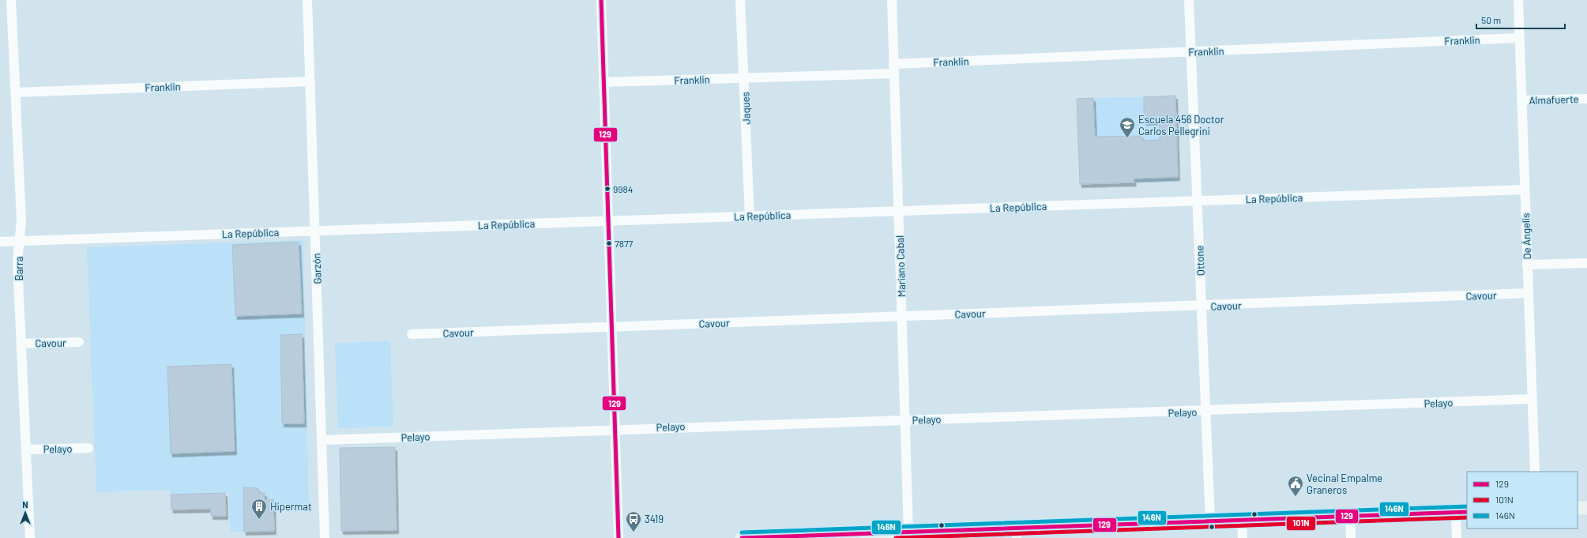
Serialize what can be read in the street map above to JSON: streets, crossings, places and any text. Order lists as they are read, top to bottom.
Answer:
{
  "streets": {
    "street": [
      "Franklin",
      "Almafuerte",
      "Jaques",
      "La República",
      "De Ángelis",
      "Ottone",
      "Mariano Cabal",
      "Barra",
      "Garzón",
      "Cavour",
      "Pelayo"
    ]
  },
  "crossings": [
    ["Franklin", "Jaques"],
    ["Franklin", "De Ángelis"],
    ["Franklin", "Ottone"],
    ["Franklin", "Mariano Cabal"],
    ["Franklin", "Barra"],
    ["Franklin", "Garzón"],
    ["Almafuerte", "De Ángelis"],
    ["Jaques", "La República"],
    ["La República", "De Ángelis"],
    ["La República", "Ottone"],
    ["La República", "Mariano Cabal"],
    ["La República", "Barra"],
    ["La República", "Garzón"],
    ["De Ángelis", "Cavour"],
    ["De Ángelis", "Pelayo"],
    ["Ottone", "Cavour"],
    ["Ottone", "Pelayo"],
    ["Mariano Cabal", "Cavour"],
    ["Mariano Cabal", "Pelayo"],
    ["Barra", "Cavour"],
    ["Barra", "Pelayo"],
    ["Garzón", "Pelayo"]
  ],
  "places": {
    "school or university": ["Escuela 456 Doctor Carlos Pellegrini"],
    "other": ["9984", "7877"],
    "public building": ["Vecinal Empalme Graneros"],
    "building": ["Hipermat"],
    "bus stop": ["3419"]
  },
  "lines": ["transit line 129", "transit line 146N", "transit line 101N"],
  "legend": ["129", "101N", "146N"],
  "scale_bar": "50 m",
  "north": "top"
}
